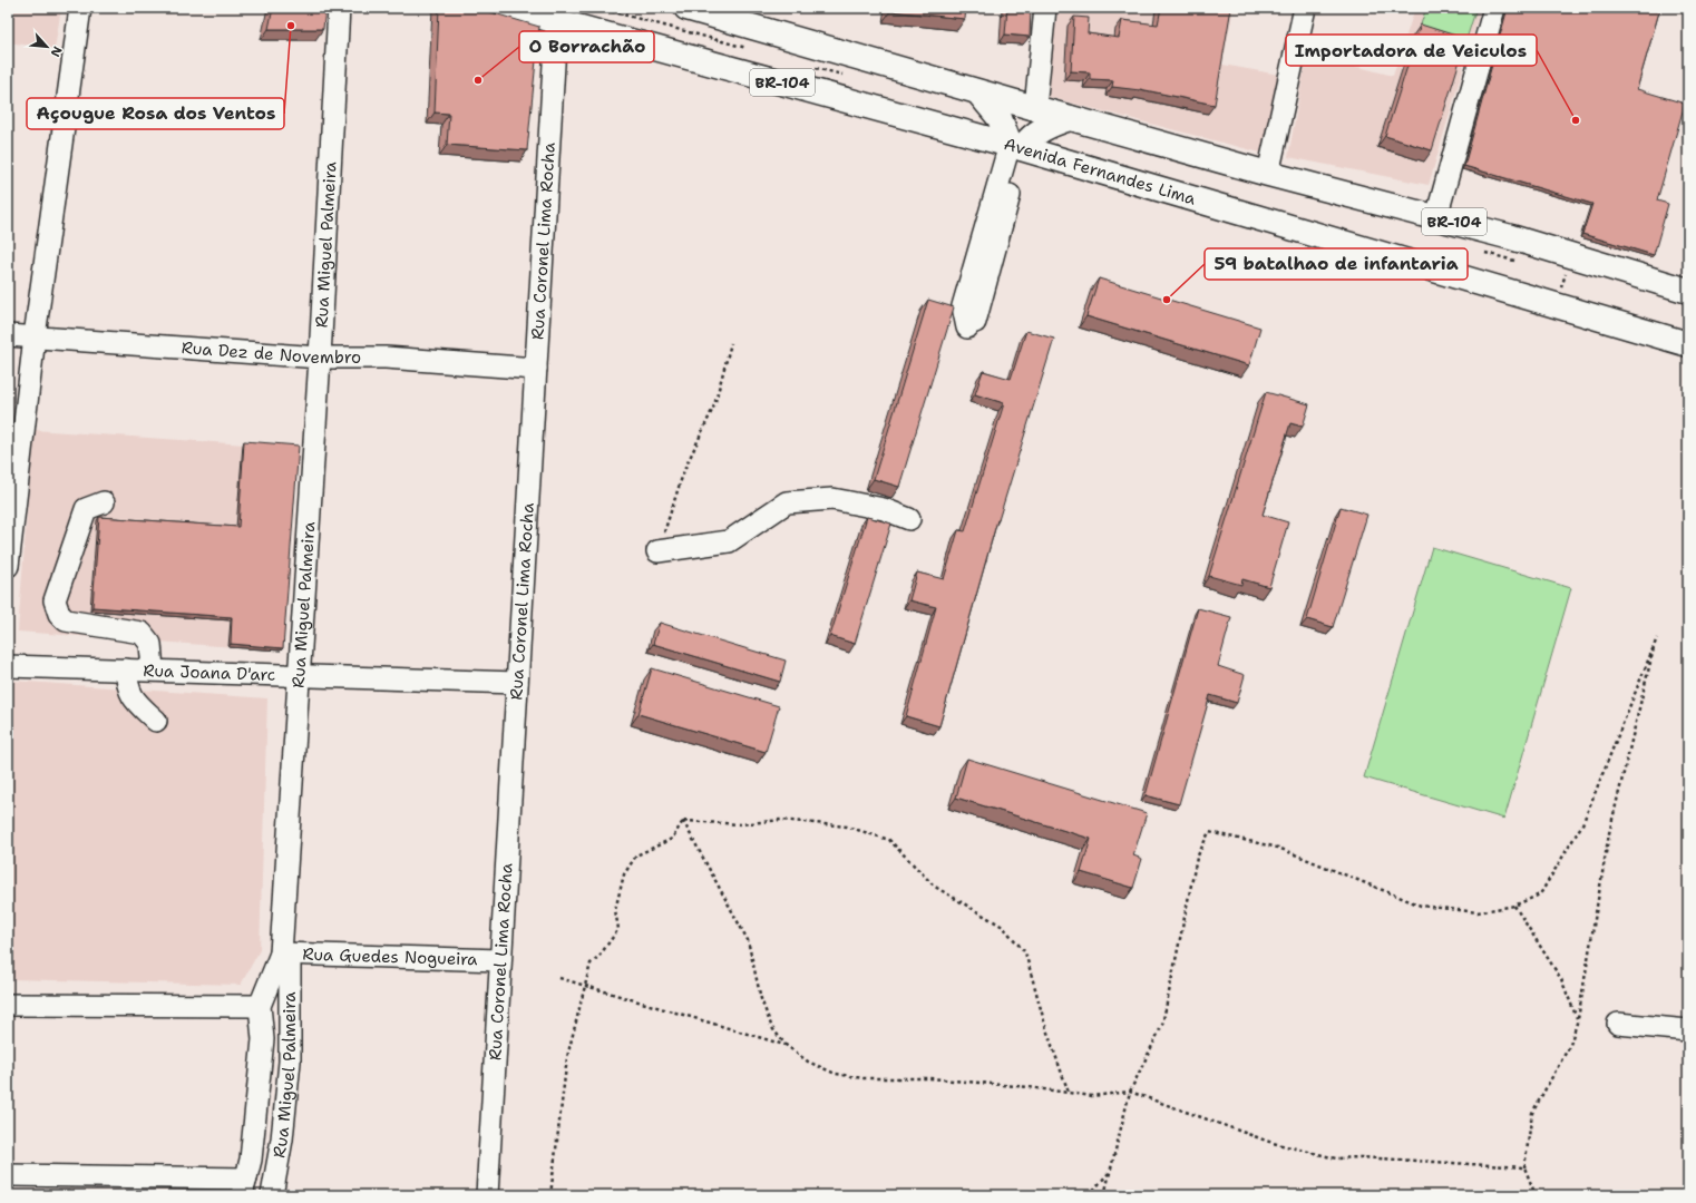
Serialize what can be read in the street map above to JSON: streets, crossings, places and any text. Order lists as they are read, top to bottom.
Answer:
{
  "streets": {
    "highway": ["BR-104", "Avenida Fernandes Lima"],
    "street": [
      "Rua Coronel Lima Rocha",
      "Rua Miguel Palmeira",
      "Rua Dez de Novembro",
      "Rua Joana D'arc",
      "Rua Guedes Nogueira"
    ]
  },
  "crossings": [
    ["Avenida Fernandes Lima", "Rua Coronel Lima Rocha"],
    ["Rua Coronel Lima Rocha", "Rua Dez de Novembro"],
    ["Rua Coronel Lima Rocha", "Rua Joana D'arc"],
    ["Rua Coronel Lima Rocha", "Rua Guedes Nogueira"],
    ["Rua Miguel Palmeira", "Rua Dez de Novembro"],
    ["Rua Miguel Palmeira", "Rua Joana D'arc"],
    ["Rua Miguel Palmeira", "Rua Guedes Nogueira"]
  ],
  "places": [
    "Açougue Rosa dos Ventos",
    "O Borrachão",
    "Importadora de Veiculos",
    "59 batalhao de infantaria"
  ],
  "north": "bottom right"
}
